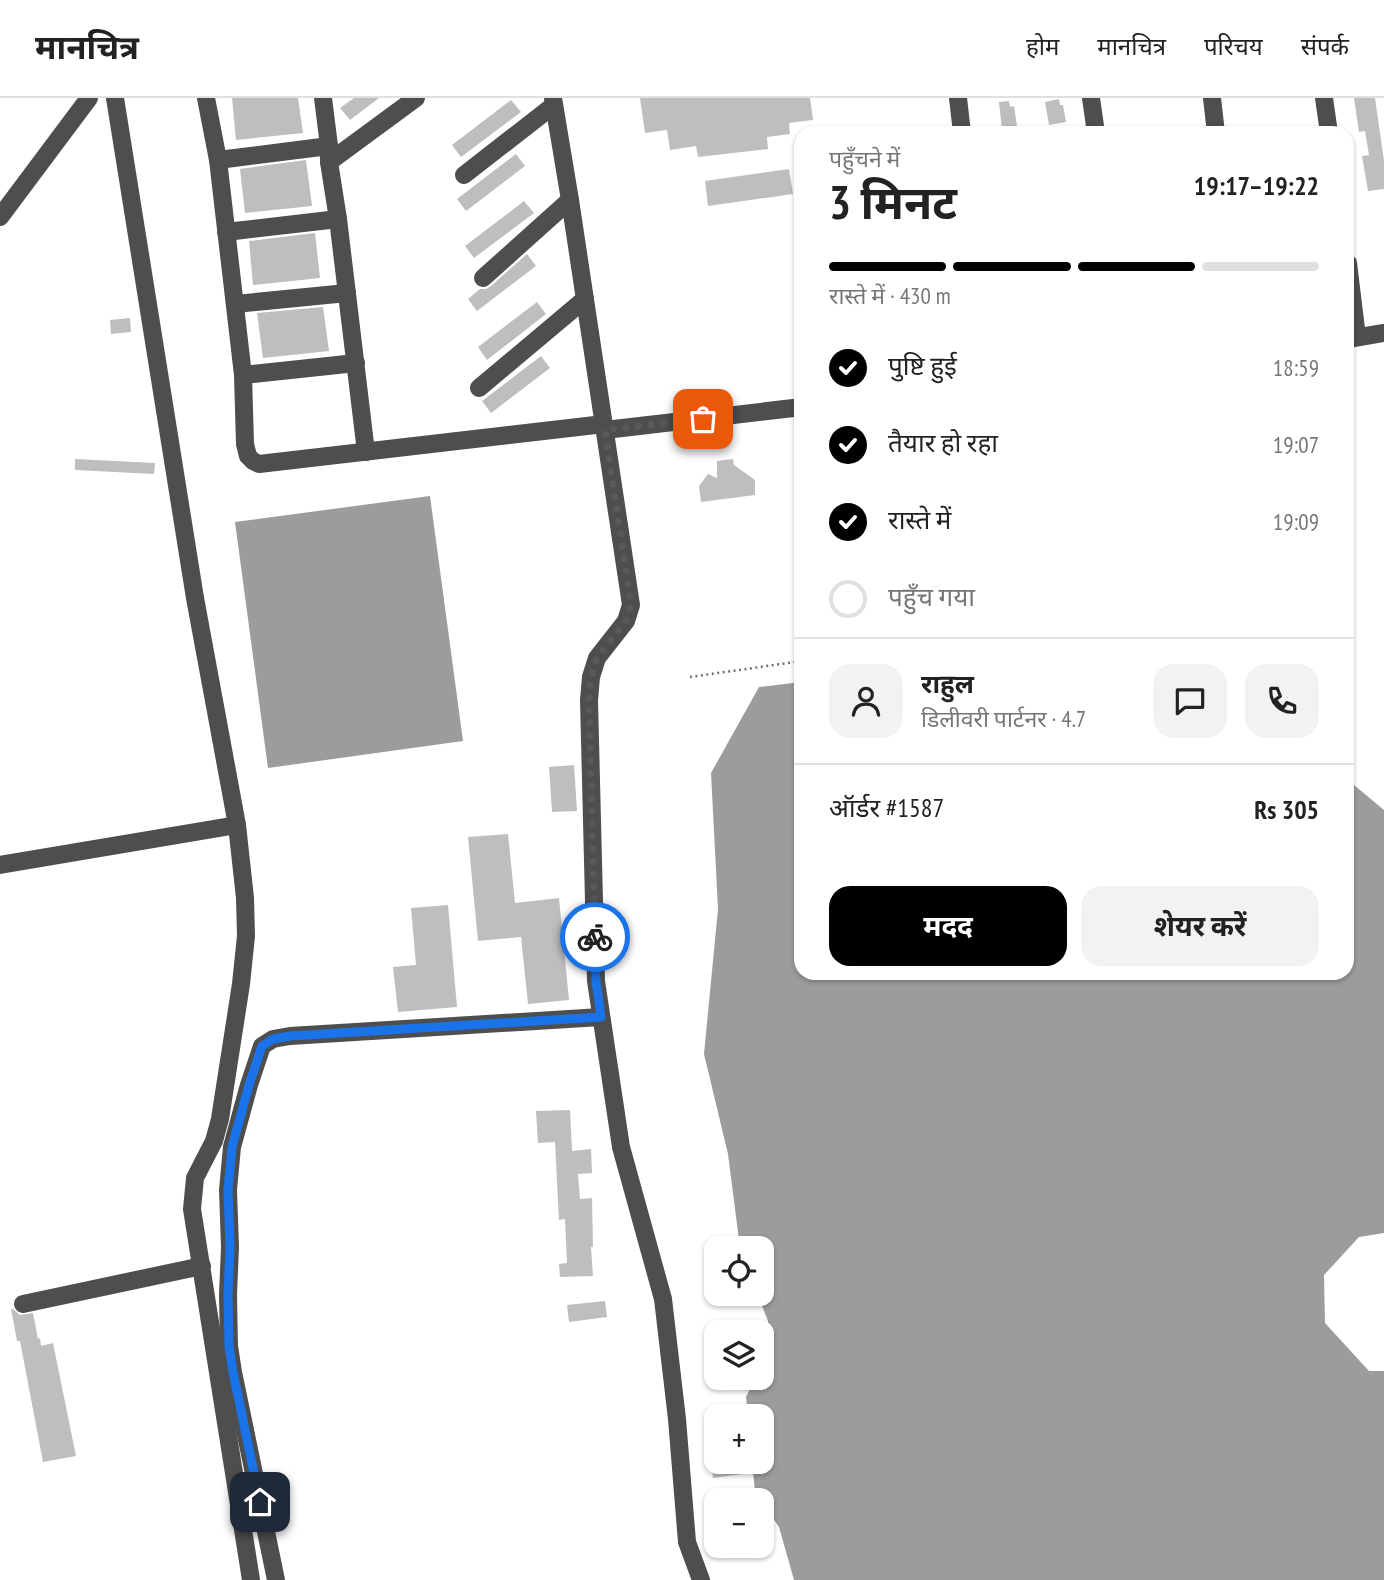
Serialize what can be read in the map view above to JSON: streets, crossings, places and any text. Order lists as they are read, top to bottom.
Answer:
{
  "page": {
    "header": "मानचित्र",
    "nav": [
      "होम",
      "मानचित्र",
      "परिचय",
      "संपर्क"
    ],
    "heading": ["3 मिनट", "पहुँचने में", "19:17–19:22"],
    "panel": [
      "राहुल",
      "डिलीवरी पार्टनर · 4.7",
      "ऑर्डर #1587",
      "Rs 305"
    ],
    "bar": "रास्ते में · 430 m",
    "list": [
      ["पुष्टि हुई", "18:59"],
      ["तैयार हो रहा", "19:07"],
      ["रास्ते में", "19:09"],
      "पहुँच गया"
    ],
    "buttons": ["मदद", "शेयर करें"],
    "map_buttons": ["+", "−"]
  }
}
